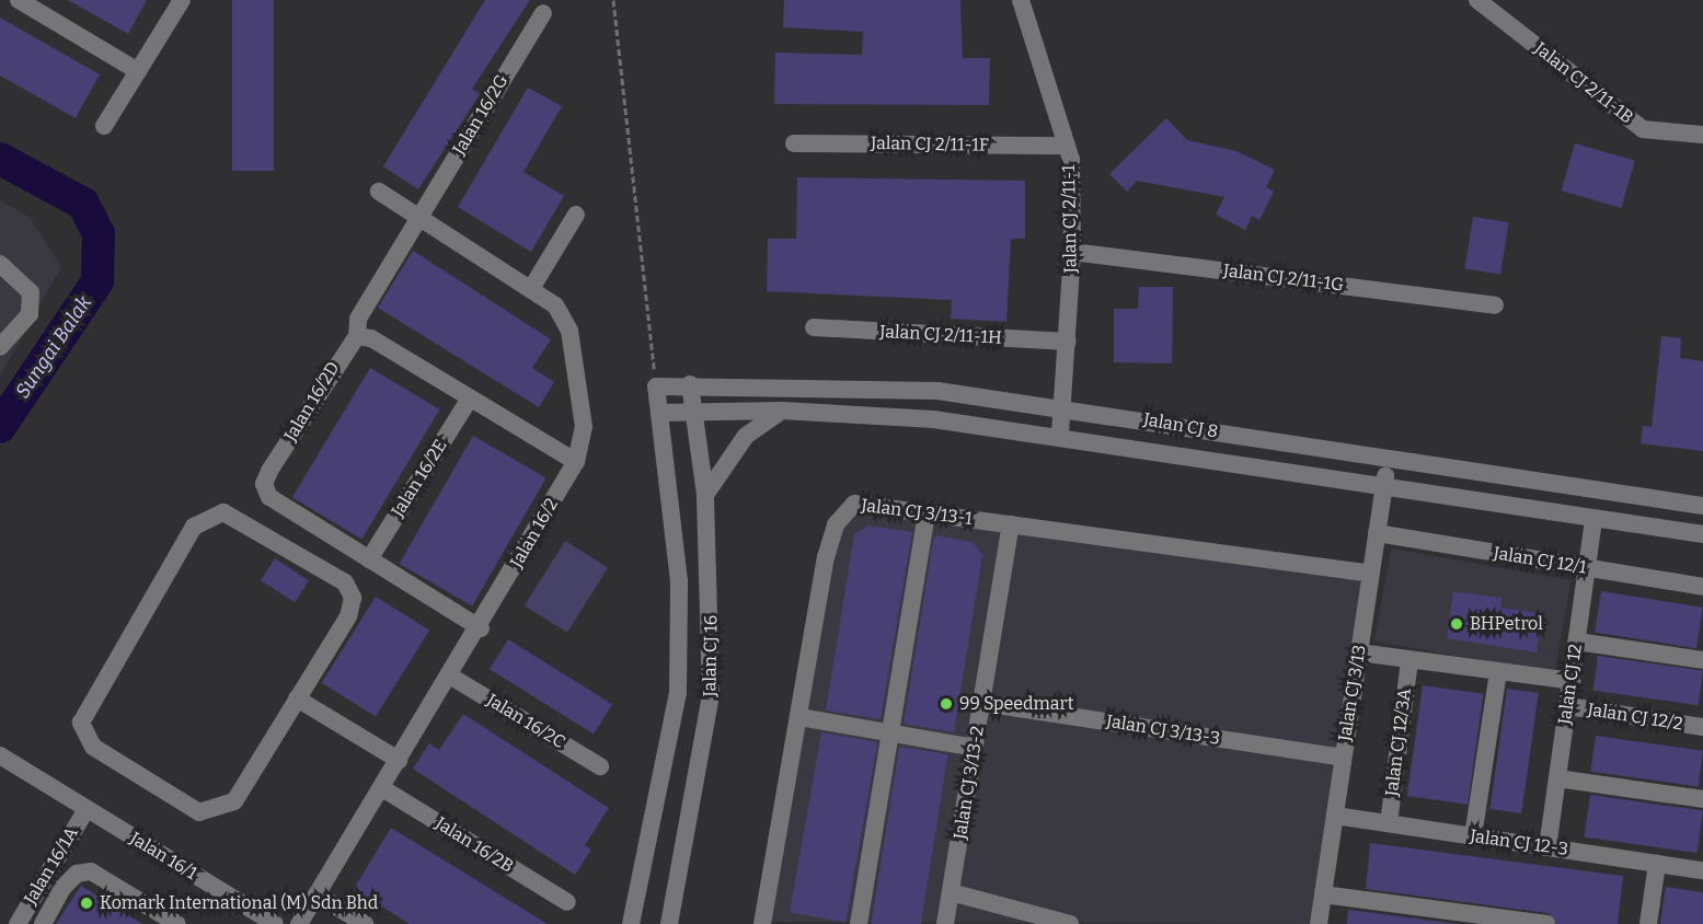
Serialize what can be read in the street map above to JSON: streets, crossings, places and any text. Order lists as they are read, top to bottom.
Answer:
{
  "streets": {
    "street": [
      "Jalan CJ 2/11-1B",
      "Jalan 16/2G",
      "Jalan CJ 2/11-1F",
      "Jalan CJ 2/11-1",
      "Jalan CJ 2/11-1G",
      "Jalan CJ 2/11-1H",
      "Jalan 16/2D",
      "Jalan CJ 8",
      "Jalan 16/2E",
      "Jalan CJ 3/13-1",
      "Jalan 16/2",
      "Jalan CJ 12/1",
      "Jalan CJ 16",
      "Jalan CJ 12",
      "Jalan CJ 3/13",
      "Jalan CJ 12/2",
      "Jalan 16/2C",
      "Jalan CJ 3/13-3",
      "Jalan CJ 12/3A",
      "Jalan CJ 3/13-2",
      "Jalan CJ 12-3",
      "Jalan 16/2B",
      "Jalan 16/1",
      "Jalan 16/1A"
    ]
  },
  "crossings": [
    ["Jalan 16/2G", "Jalan 16/2D"],
    ["Jalan 16/2G", "Jalan 16/2"],
    ["Jalan CJ 2/11-1F", "Jalan CJ 2/11-1"],
    ["Jalan CJ 2/11-1", "Jalan CJ 2/11-1G"],
    ["Jalan CJ 2/11-1", "Jalan CJ 2/11-1H"],
    ["Jalan CJ 2/11-1", "Jalan CJ 8"],
    ["Jalan 16/2D", "Jalan 16/2E"],
    ["Jalan CJ 8", "Jalan CJ 16"],
    ["Jalan CJ 8", "Jalan CJ 12"],
    ["Jalan CJ 8", "Jalan CJ 3/13"],
    ["Jalan CJ 3/13-1", "Jalan CJ 3/13"],
    ["Jalan CJ 3/13-1", "Jalan CJ 3/13-2"],
    ["Jalan 16/2", "Jalan 16/2C"],
    ["Jalan 16/2", "Jalan 16/2B"],
    ["Jalan CJ 12/1", "Jalan CJ 12"],
    ["Jalan CJ 12/1", "Jalan CJ 3/13"],
    ["Jalan CJ 12", "Jalan CJ 12/2"],
    ["Jalan CJ 12", "Jalan CJ 12-3"],
    ["Jalan CJ 3/13", "Jalan CJ 3/13-3"],
    ["Jalan CJ 3/13", "Jalan CJ 12-3"],
    ["Jalan CJ 3/13-3", "Jalan CJ 3/13-2"],
    ["Jalan CJ 12/3A", "Jalan CJ 12-3"],
    ["Jalan 16/1", "Jalan 16/1A"]
  ],
  "water": ["Sungai Balak"],
  "places": ["BHPetrol", "99 Speedmart", "Komark International (M) Sdn Bhd"]
}
